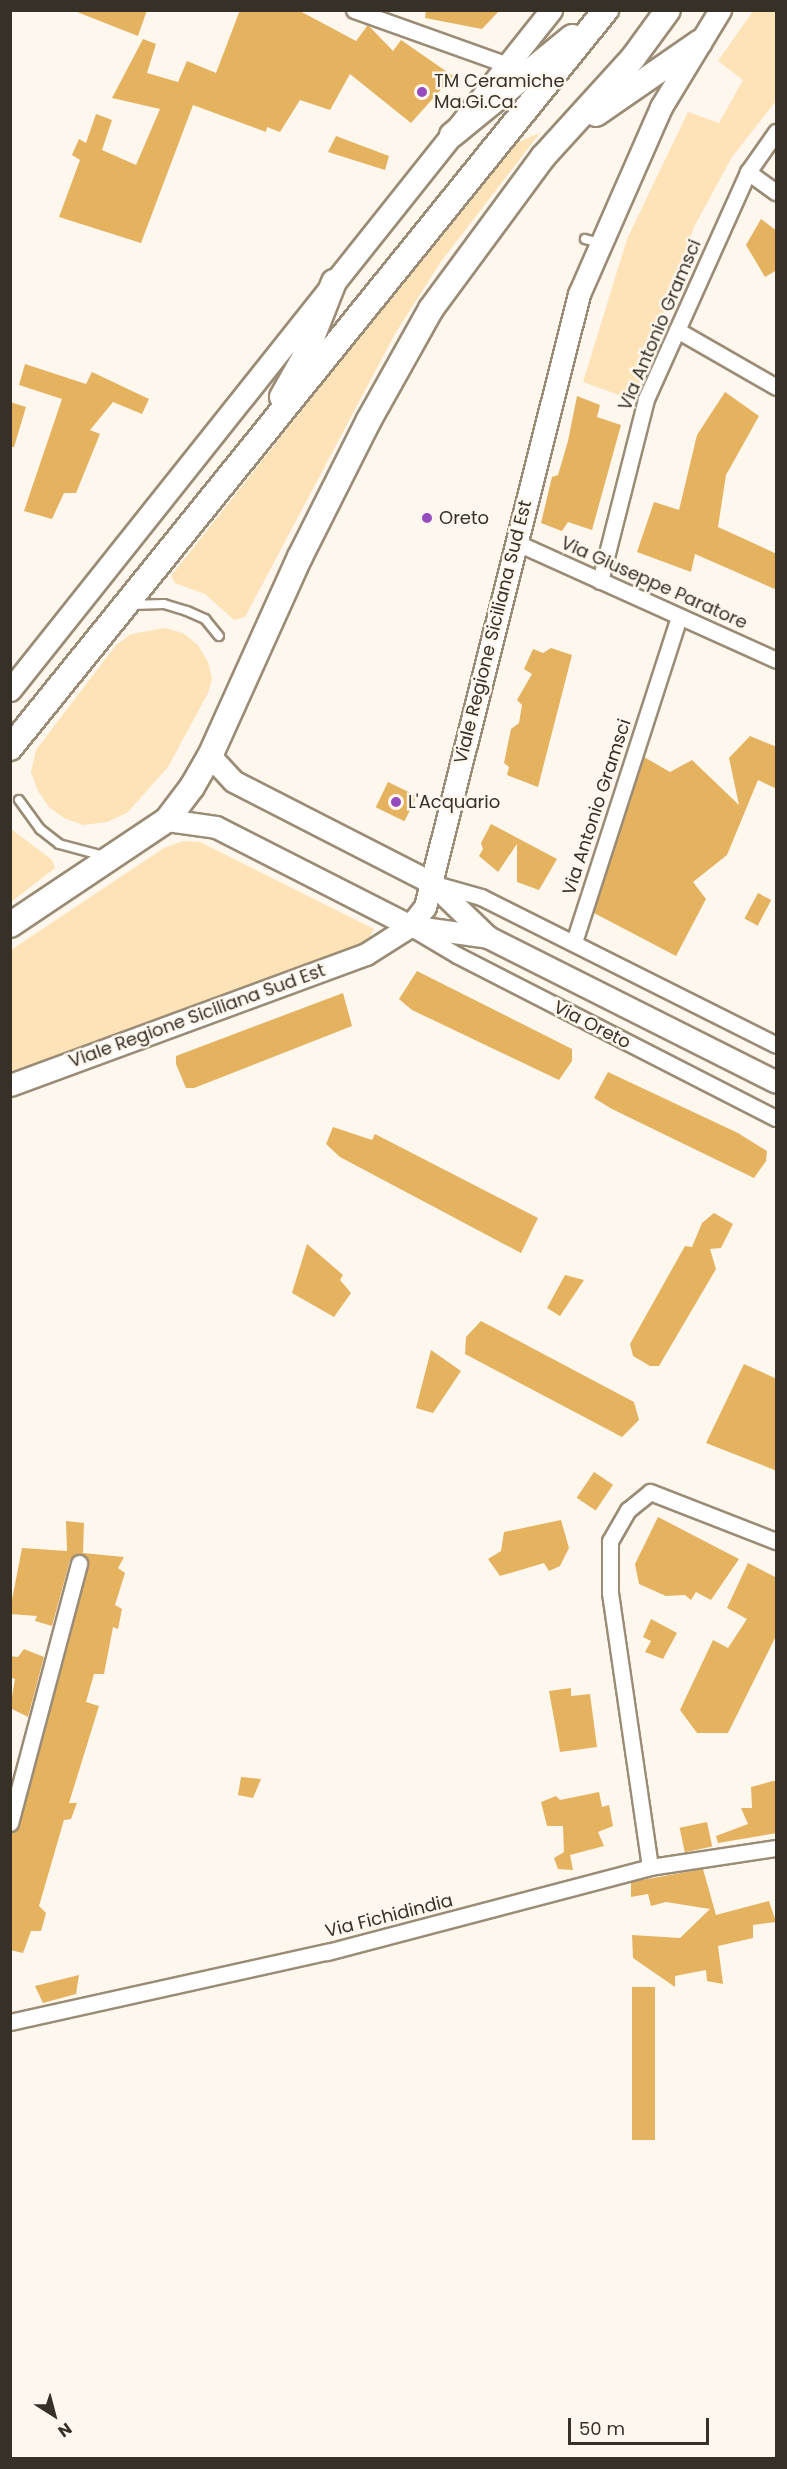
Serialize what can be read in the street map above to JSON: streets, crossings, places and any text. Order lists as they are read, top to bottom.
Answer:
{
  "streets": {
    "street": [
      "Via Antonio Gramsci",
      "Via Giuseppe Paratore",
      "Viale Regione Siciliana Sud Est",
      "Via Oreto",
      "Via Fichidindia"
    ]
  },
  "crossings": [
    ["Via Antonio Gramsci", "Via Giuseppe Paratore"],
    ["Via Giuseppe Paratore", "Viale Regione Siciliana Sud Est"],
    ["Viale Regione Siciliana Sud Est", "Via Oreto"]
  ],
  "places": ["TM Ceramiche Ma.Gi.Ca.", "Oreto", "L'Acquario"],
  "scale_bar": "50 m",
  "north": "bottom right"
}
